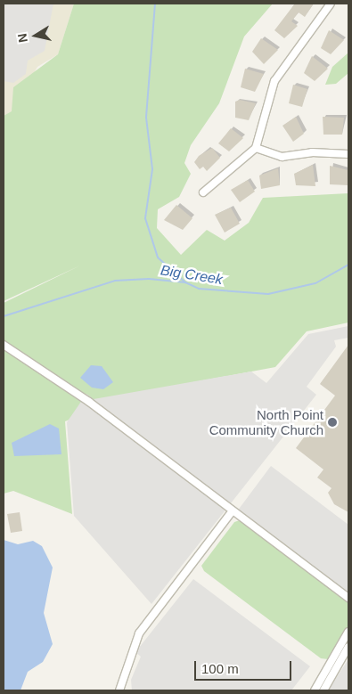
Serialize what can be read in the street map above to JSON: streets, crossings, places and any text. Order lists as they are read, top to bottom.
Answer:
{
  "water": ["Big Creek"],
  "places": ["North Point Community Church"],
  "scale_bar": "100 m",
  "north": "left"
}
